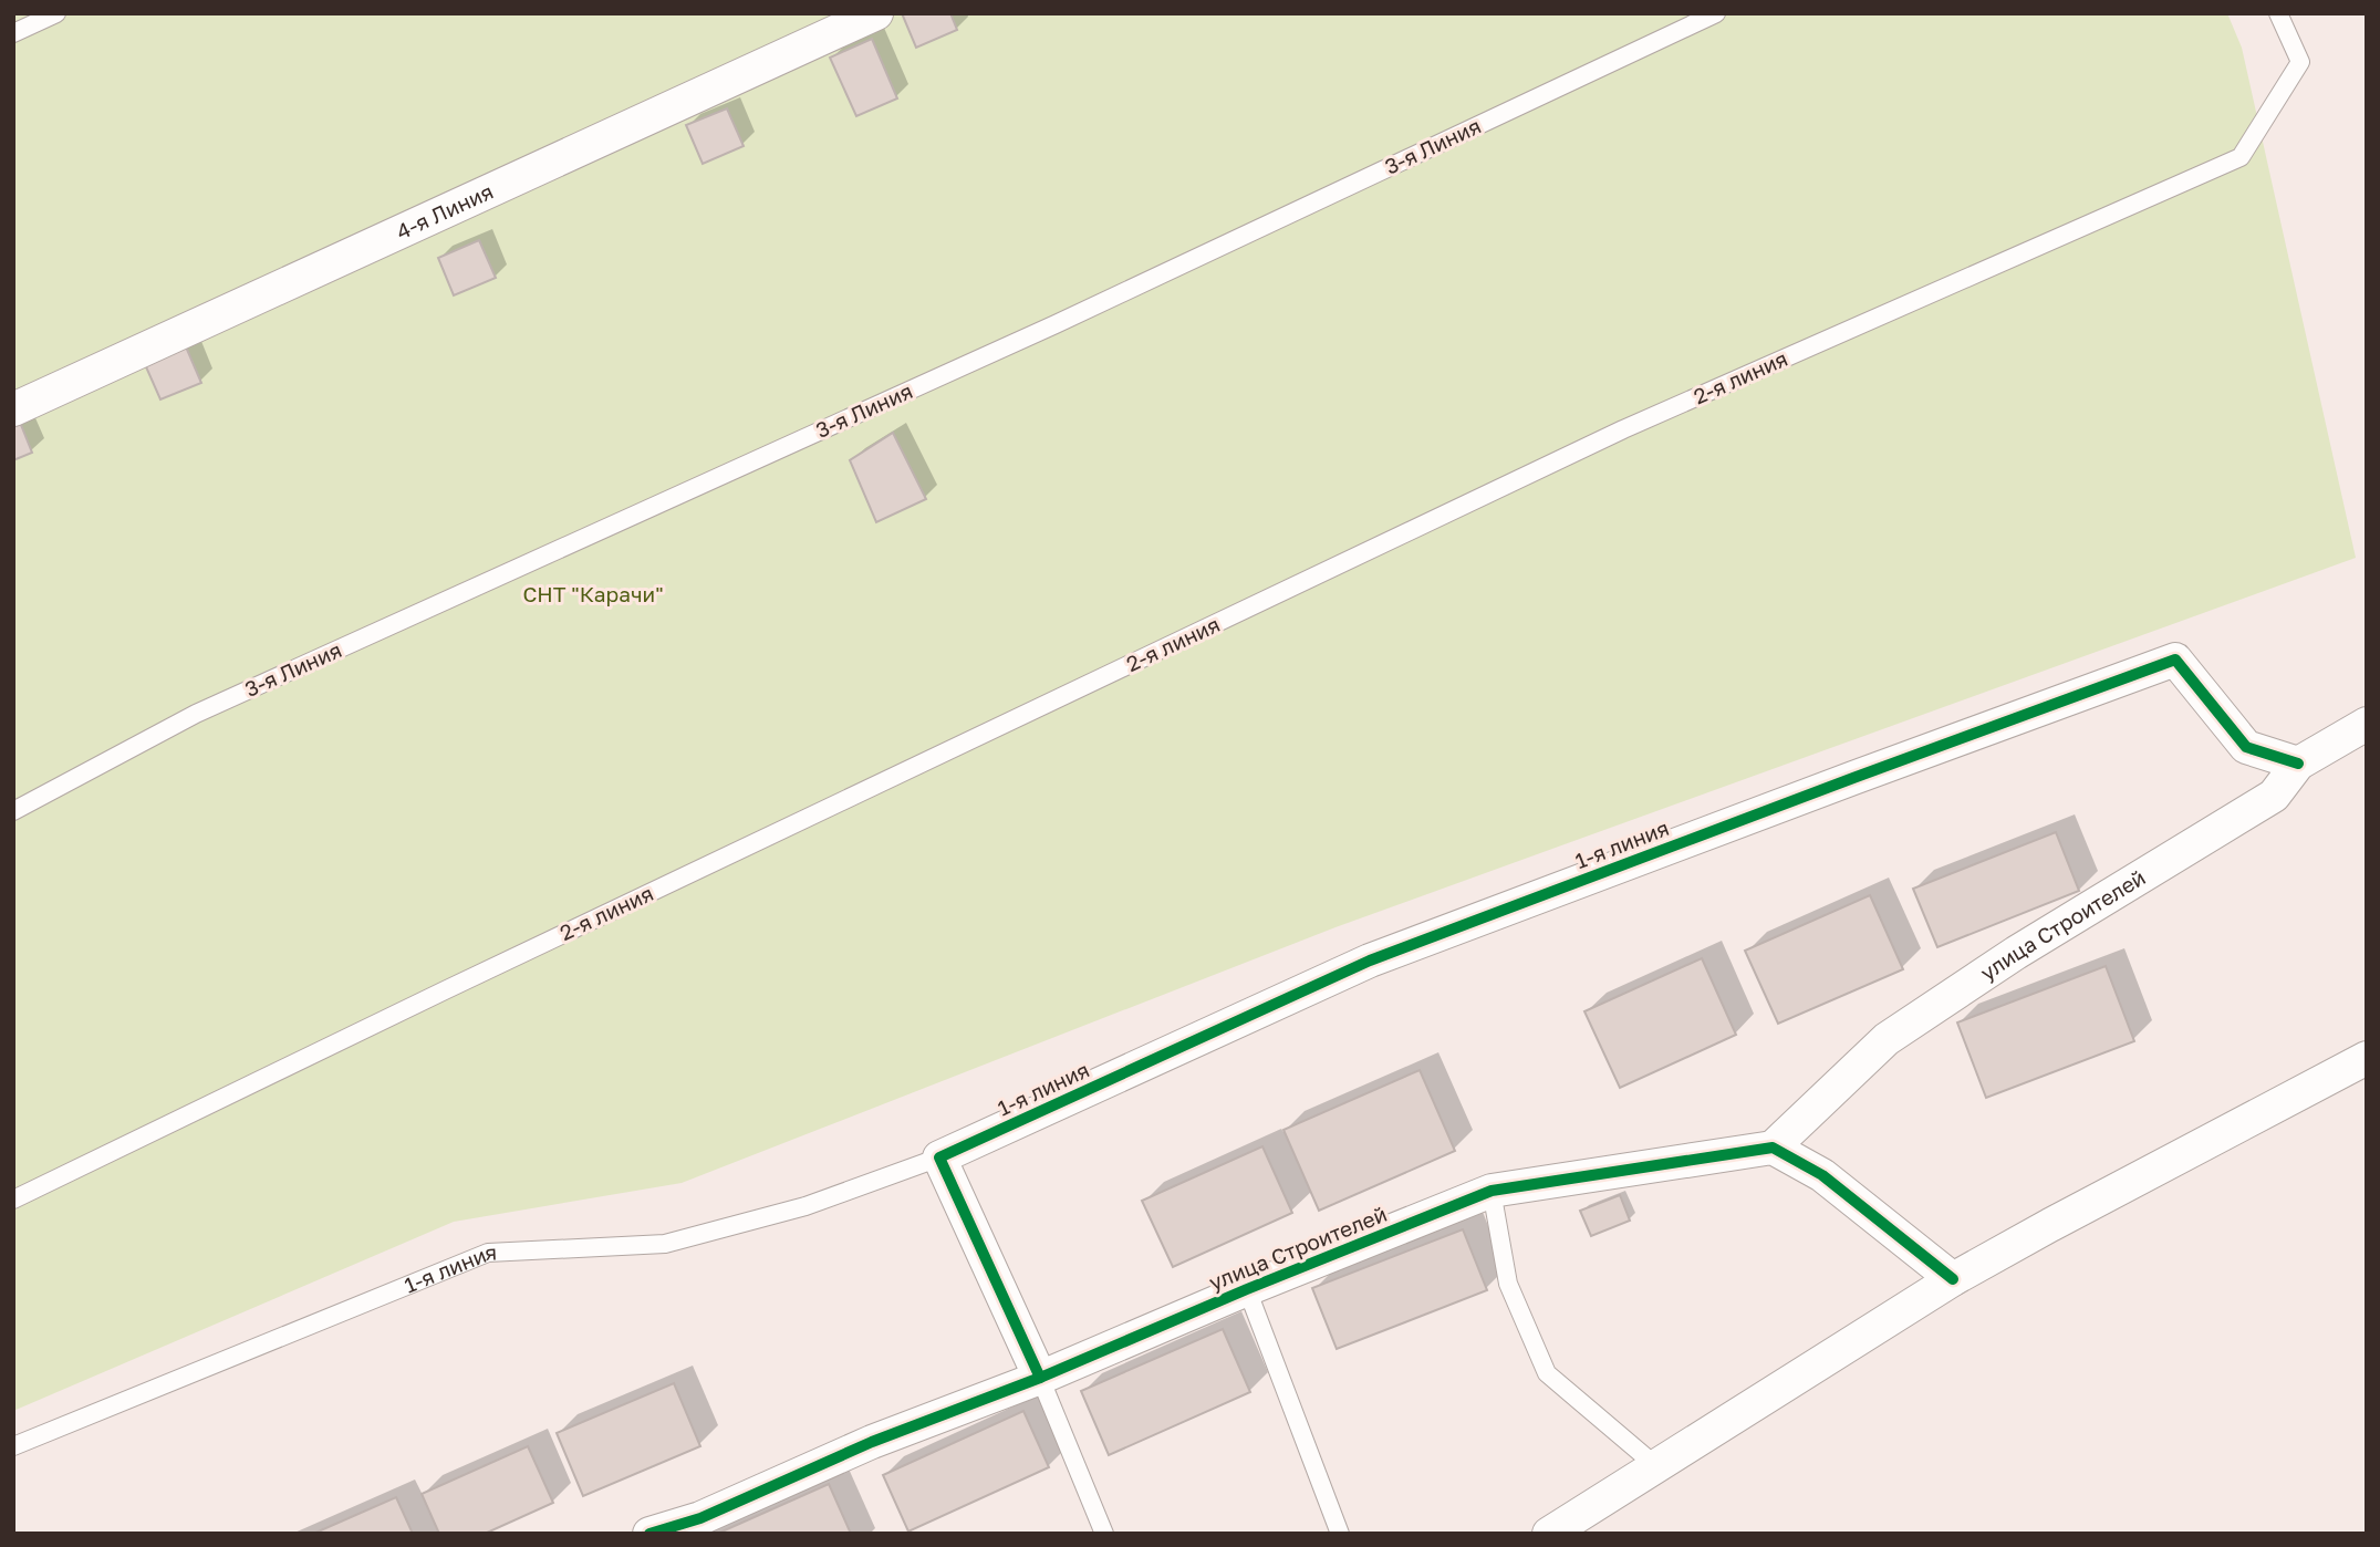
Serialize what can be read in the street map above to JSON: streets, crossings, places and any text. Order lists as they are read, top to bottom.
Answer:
{
  "streets": {
    "street": ["4-я Линия", "1-я линия", "улица Строителей"],
    "lane": ["3-я Линия", "2-я линия"]
  },
  "crossings": [
    ["1-я линия", "улица Строителей"]
  ],
  "parks": ["СНТ \"Карачи\""]
}
